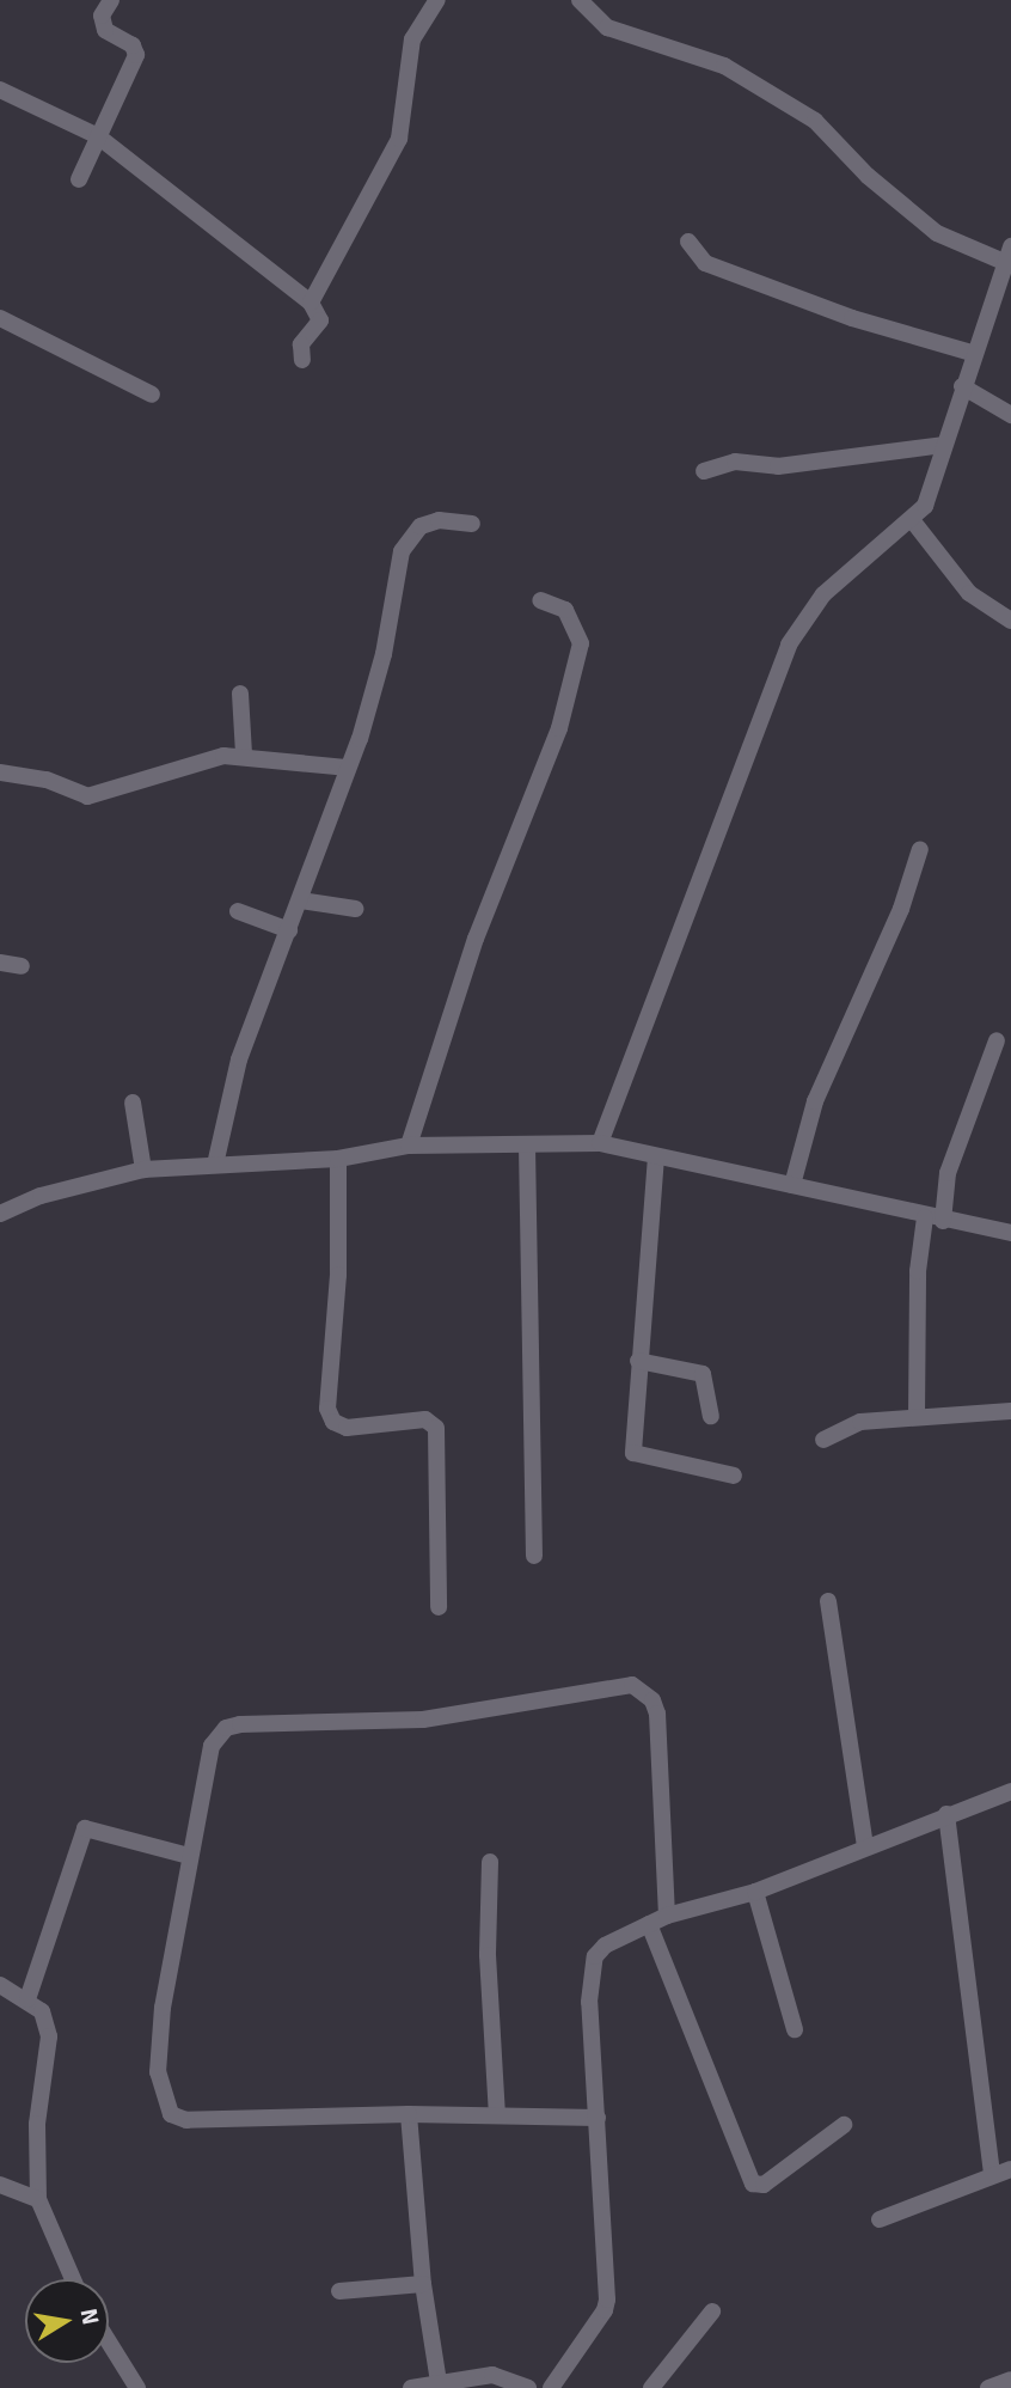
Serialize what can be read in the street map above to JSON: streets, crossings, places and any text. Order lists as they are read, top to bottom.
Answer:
{
  "north": "right"
}
